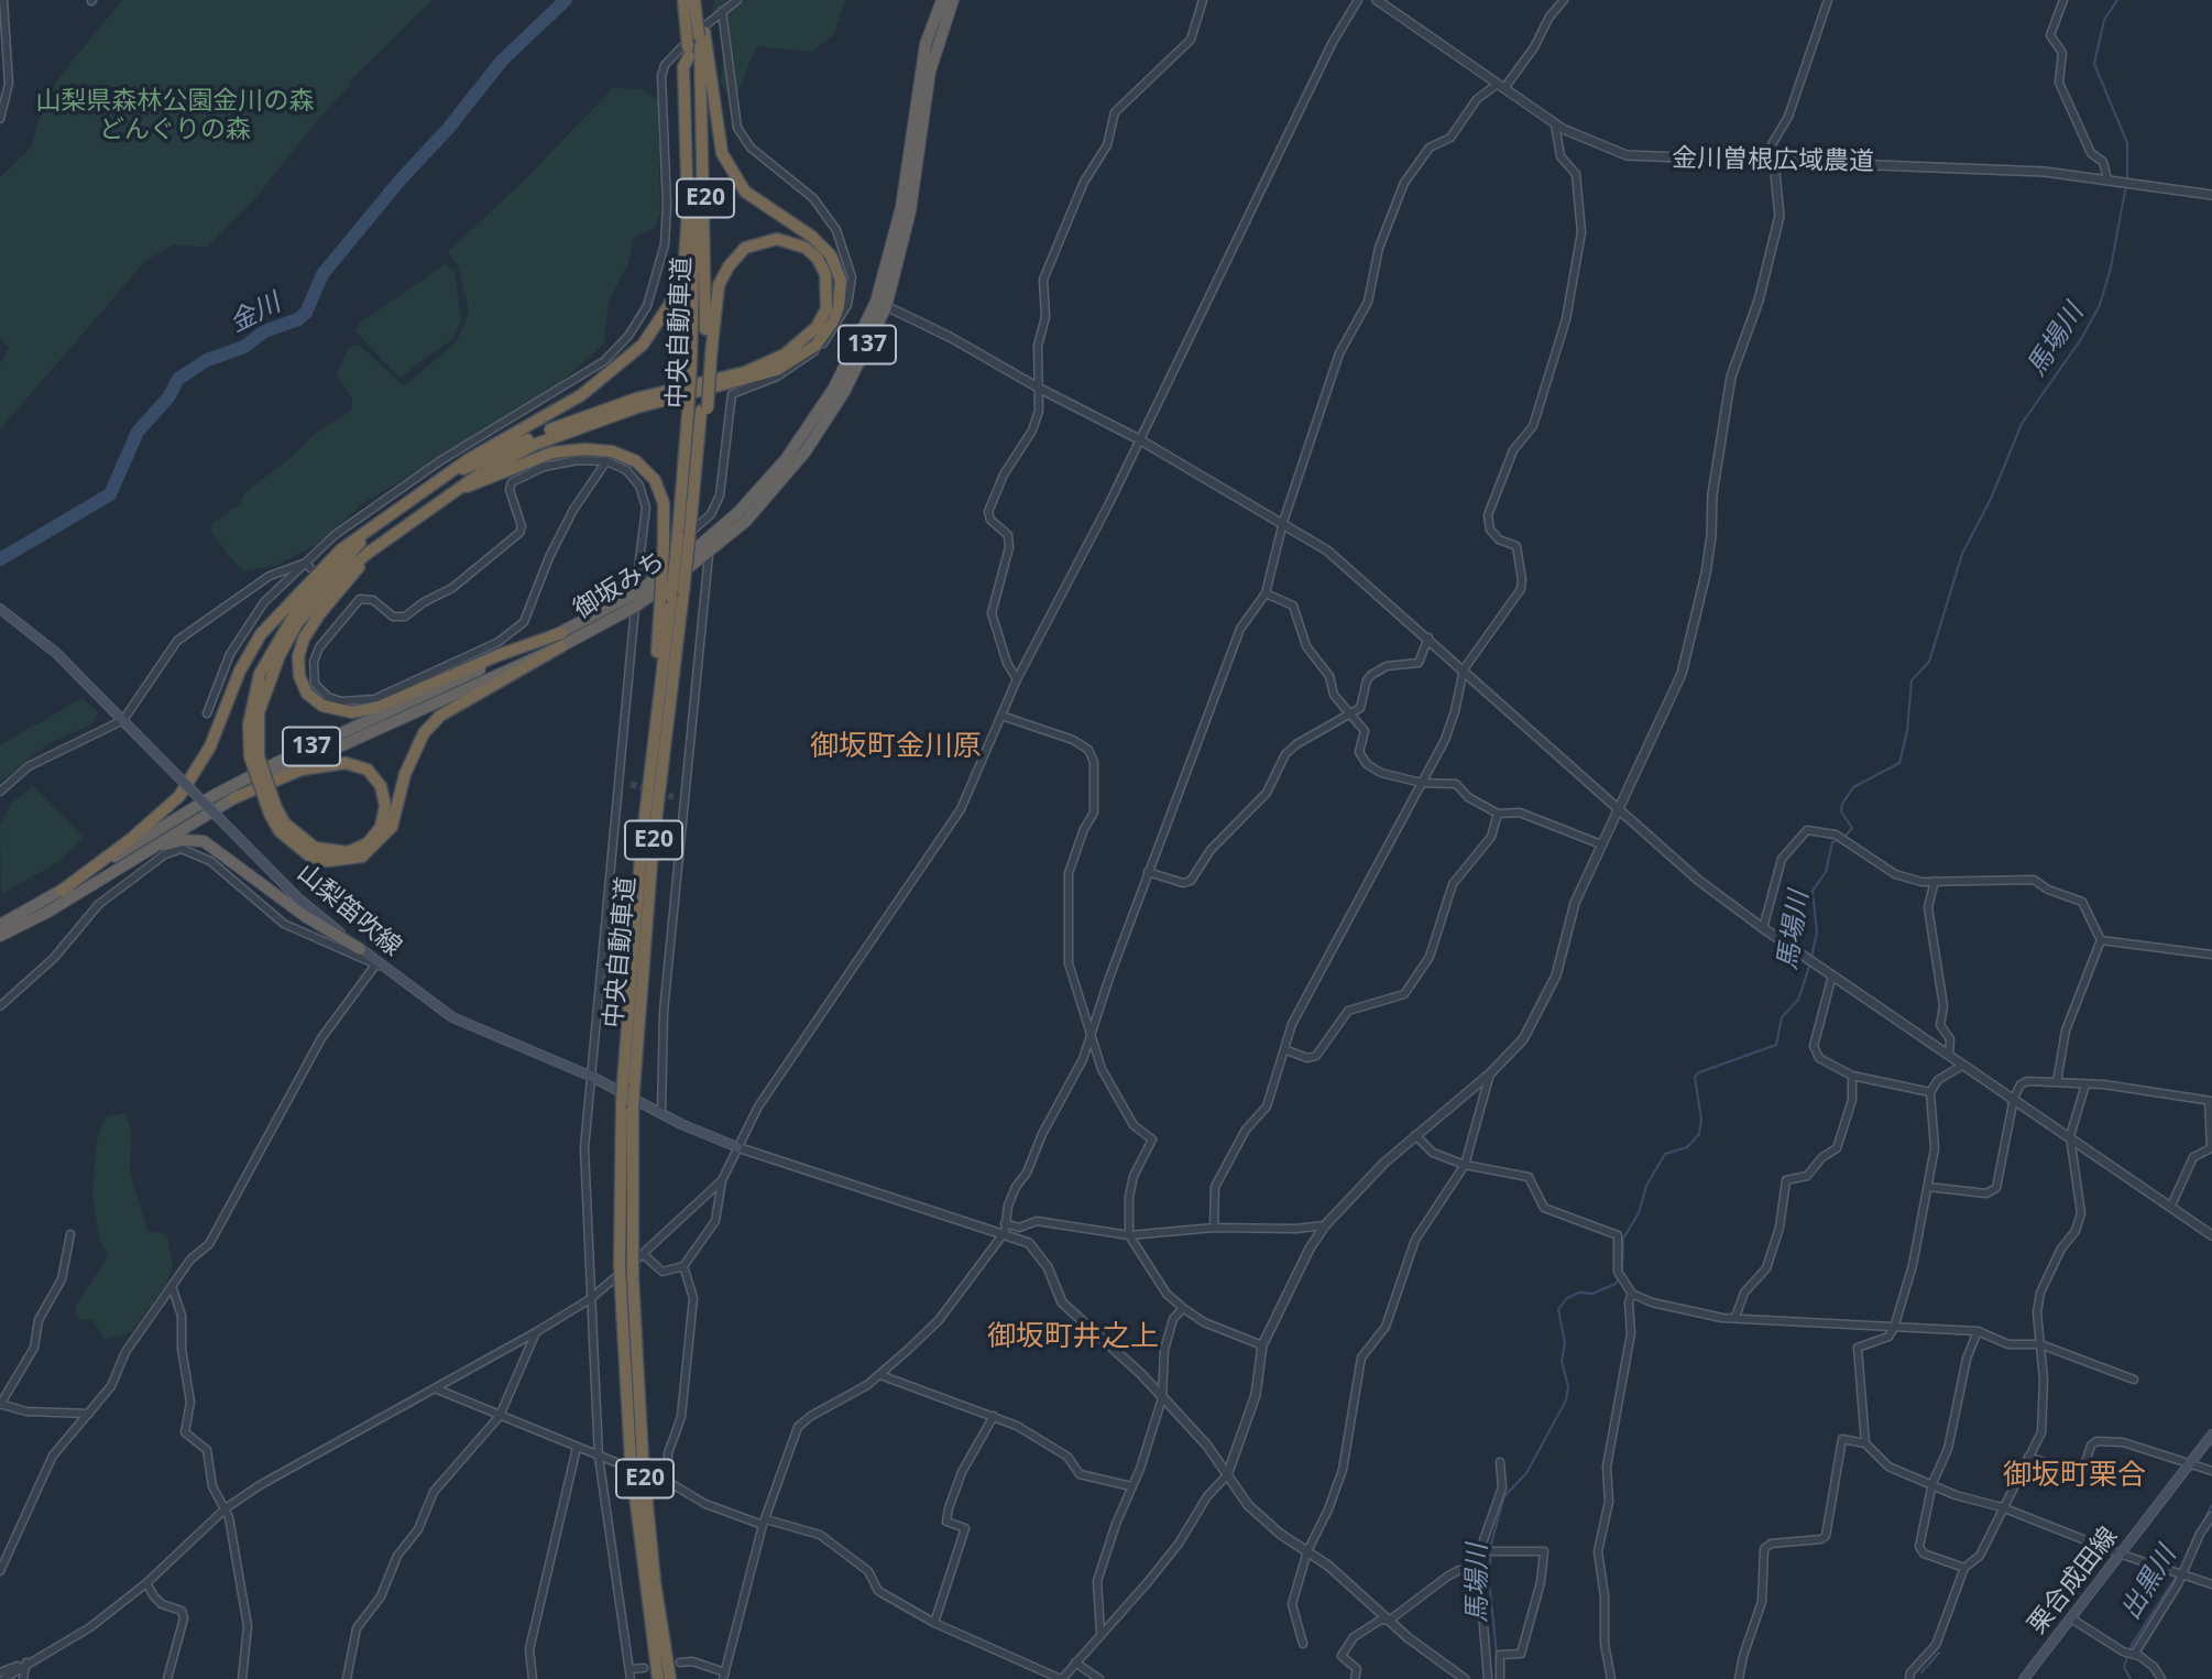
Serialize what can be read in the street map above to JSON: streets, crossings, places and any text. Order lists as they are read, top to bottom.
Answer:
{
  "streets": {
    "highway": [
      "E20",
      "中央自動車道",
      "137",
      "御坂みち"
    ],
    "main road": ["山梨笛吹線", "栗合成田線"],
    "street": ["金川曽根広域農道"]
  },
  "districts": ["御坂町金川原", "御坂町井之上", "御坂町栗合"],
  "water": ["金川", "馬場川", "出黒川"],
  "parks": ["山梨県森林公園金川の森 どんぐりの森"]
}
